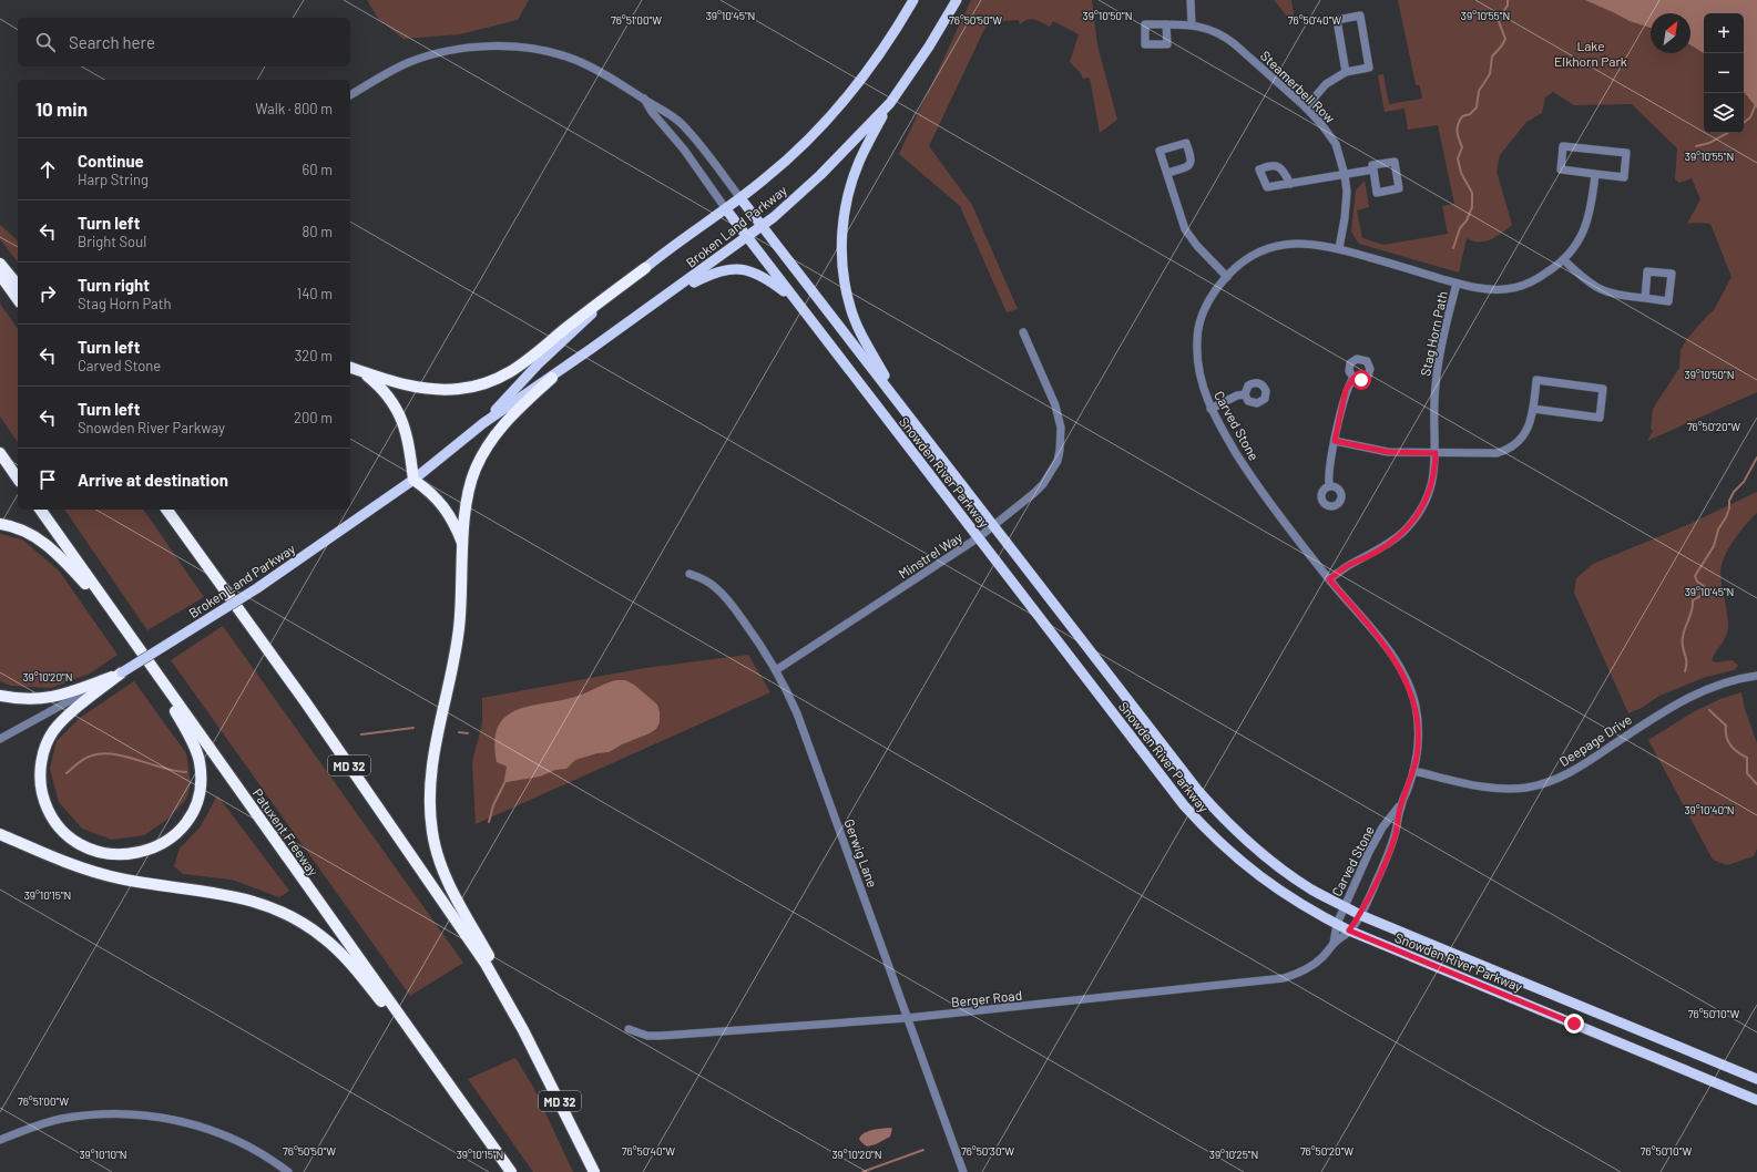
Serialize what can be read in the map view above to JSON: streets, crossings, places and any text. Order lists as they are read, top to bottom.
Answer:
{
  "streets": {
    "highway": ["MD 32", "Patuxent Freeway"],
    "main road": ["Broken Land Parkway", "Snowden River Parkway"],
    "street": [
      "Steamerbell Row",
      "Stag Horn Path",
      "Carved Stone",
      "Minstrel Way",
      "Deepage Drive",
      "Gerwig Lane",
      "Berger Road"
    ]
  },
  "crossings": [
    ["Steamerbell Row", "Carved Stone"],
    ["Broken Land Parkway", "Snowden River Parkway"],
    ["Stag Horn Path", "Carved Stone"],
    ["Carved Stone", "Snowden River Parkway"],
    ["Carved Stone", "Deepage Drive"],
    ["Carved Stone", "Berger Road"],
    ["Snowden River Parkway", "Minstrel Way"],
    ["Snowden River Parkway", "Berger Road"],
    ["Minstrel Way", "Gerwig Lane"],
    ["Gerwig Lane", "Berger Road"]
  ],
  "parks": ["Lake Elkhorn Park"],
  "north": "top right",
  "page": {
    "map_buttons": ["+", "−"],
    "search": "Search here",
    "heading": ["10 min", "Walk · 800 m"],
    "list": [
      ["Continue", "Harp String", "60 m"],
      ["Turn left", "Bright Soul", "80 m"],
      ["Turn right", "Stag Horn Path", "140 m"],
      ["Turn left", "Carved Stone", "320 m"],
      ["Turn left", "Snowden River Parkway", "200 m"],
      "Arrive at destination"
    ]
  },
  "coordinates": [
    "39°10'45\"N",
    "39°10'50\"N",
    "39°10'55\"N",
    "76°50'50\"W",
    "76°50'40\"W",
    "76°51'00\"W",
    "76°50'20\"W",
    "39°10'20\"N",
    "39°10'40\"N",
    "39°10'15\"N",
    "76°50'10\"W",
    "76°50'30\"W",
    "39°10'10\"N",
    "39°10'25\"N"
  ]
}
